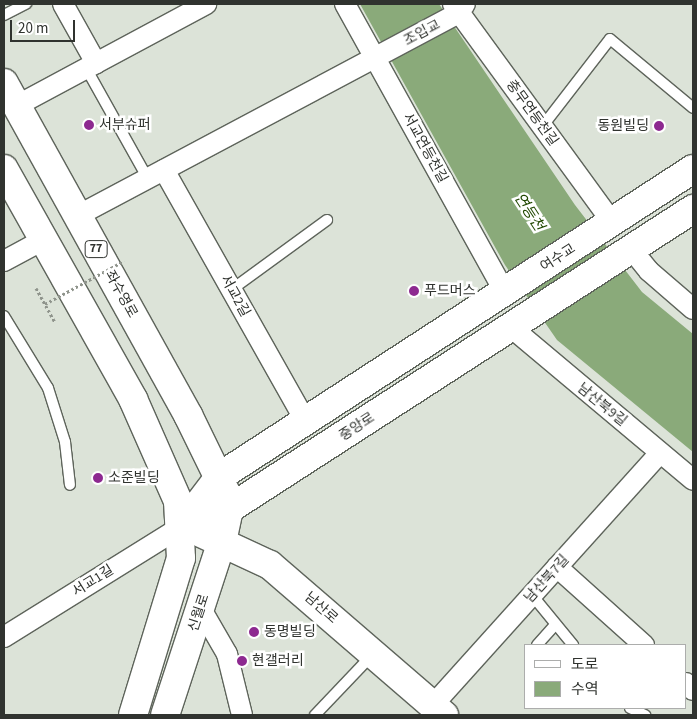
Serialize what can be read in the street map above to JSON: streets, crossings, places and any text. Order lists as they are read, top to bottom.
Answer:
{
  "streets": {
    "street": [
      "조입교",
      "충무연등천길",
      "서교연등천길",
      "77",
      "여수교",
      "좌수영로",
      "서교2길",
      "남산북9길",
      "중앙로",
      "남산북7길",
      "서교1길",
      "남산로",
      "신월로"
    ]
  },
  "crossings": [
    ["조입교", "충무연등천길"],
    ["조입교", "서교연등천길"],
    ["충무연등천길", "여수교"],
    ["서교연등천길", "여수교"],
    ["여수교", "좌수영로"],
    ["여수교", "서교2길"],
    ["좌수영로", "중앙로"],
    ["좌수영로", "신월로"],
    ["남산북9길", "중앙로"],
    ["남산북9길", "남산북7길"],
    ["중앙로", "서교1길"],
    ["중앙로", "남산로"],
    ["중앙로", "신월로"],
    ["남산북7길", "남산로"],
    ["서교1길", "남산로"],
    ["남산로", "신월로"]
  ],
  "water": ["연등천"],
  "places": [
    "서부슈퍼",
    "동원빌딩",
    "푸드머스",
    "소준빌딩",
    "동명빌딩",
    "현갤러리"
  ],
  "legend": ["도로", "수역"],
  "scale_bar": "20 m"
}
